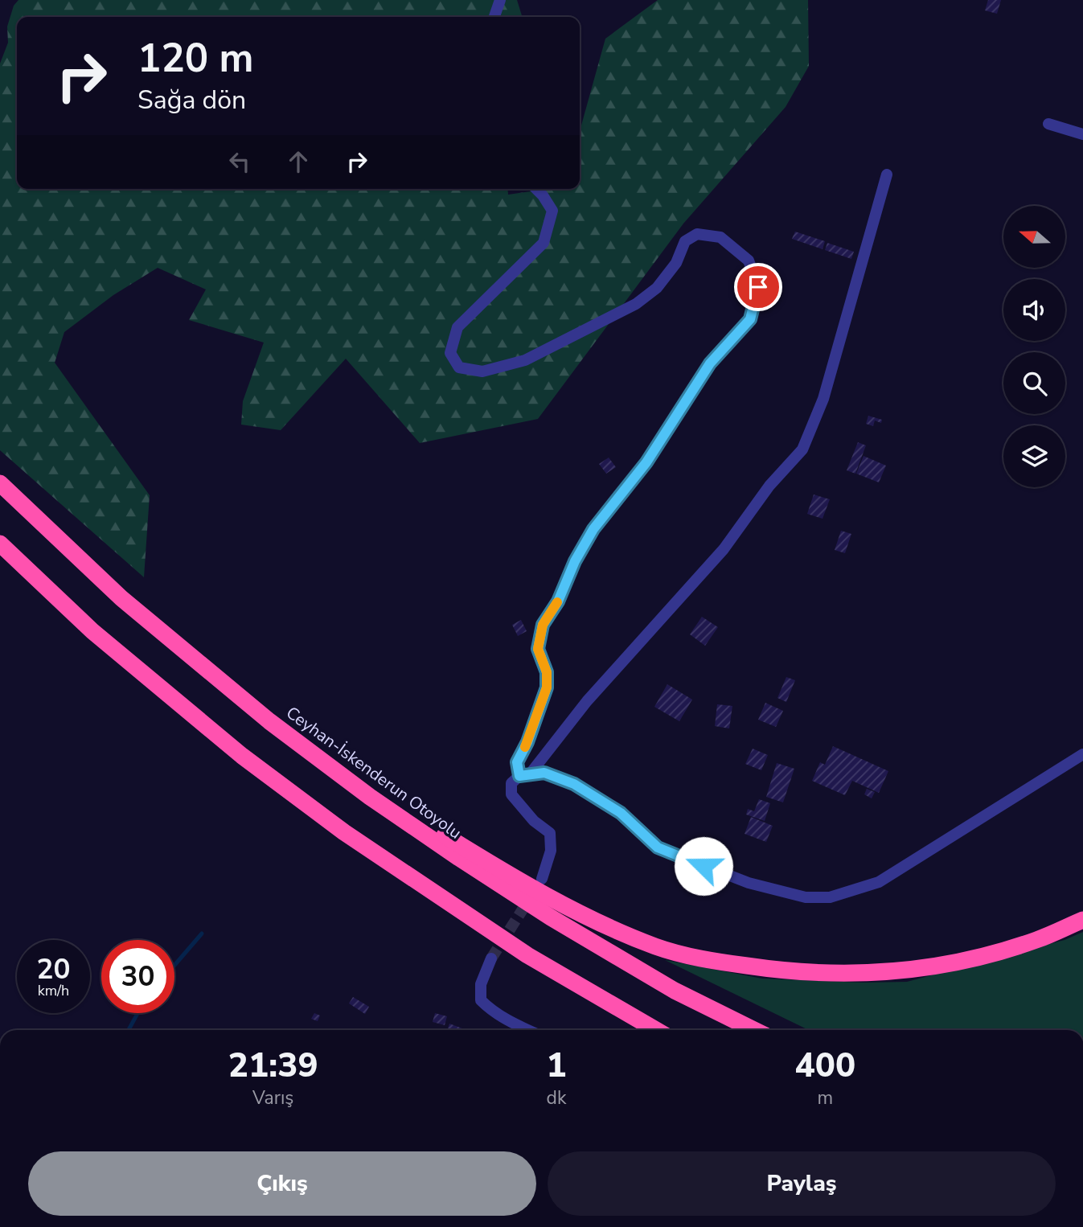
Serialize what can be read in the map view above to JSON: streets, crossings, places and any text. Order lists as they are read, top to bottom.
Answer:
{
  "streets": {
    "highway": ["Ceyhan-İskenderun Otoyolu"]
  },
  "north": "left",
  "page": {
    "turn": ["120 m", "Sağa dön"],
    "speed": "20 km/h",
    "limit": "30",
    "eta": [
      "21:39",
      "Varış",
      "1",
      "dk",
      "400",
      "m"
    ],
    "buttons": ["Çıkış", "Paylaş"]
  }
}
